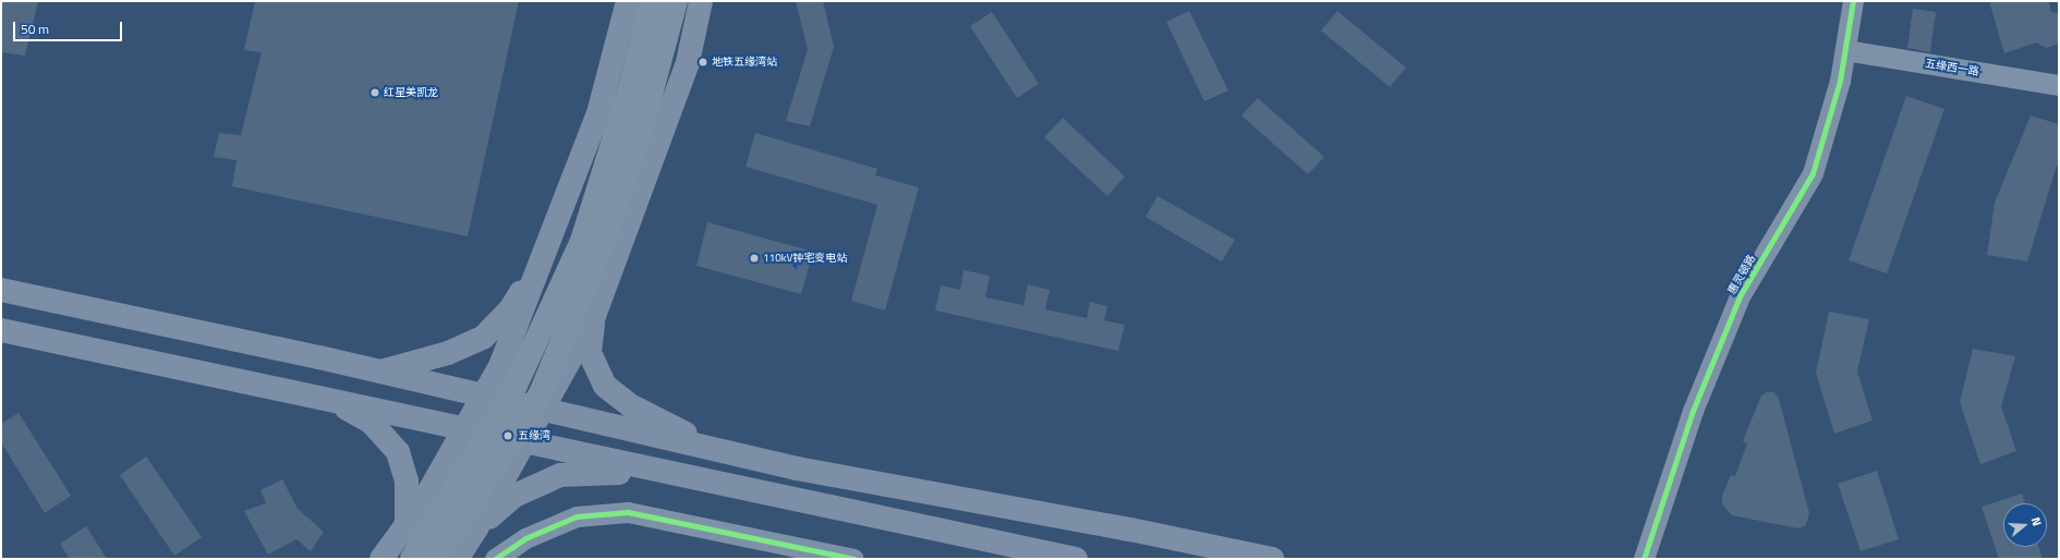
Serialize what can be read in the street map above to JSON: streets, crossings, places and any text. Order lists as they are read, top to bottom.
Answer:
{
  "streets": {
    "street": ["五缘西一路", "惠灵顿路"]
  },
  "crossings": [
    ["五缘西一路", "惠灵顿路"]
  ],
  "places": [
    "地铁五缘湾站",
    "红星美凯龙",
    "110kV钟宅变电站",
    "五缘湾"
  ],
  "scale_bar": "50 m",
  "north": "right"
}
